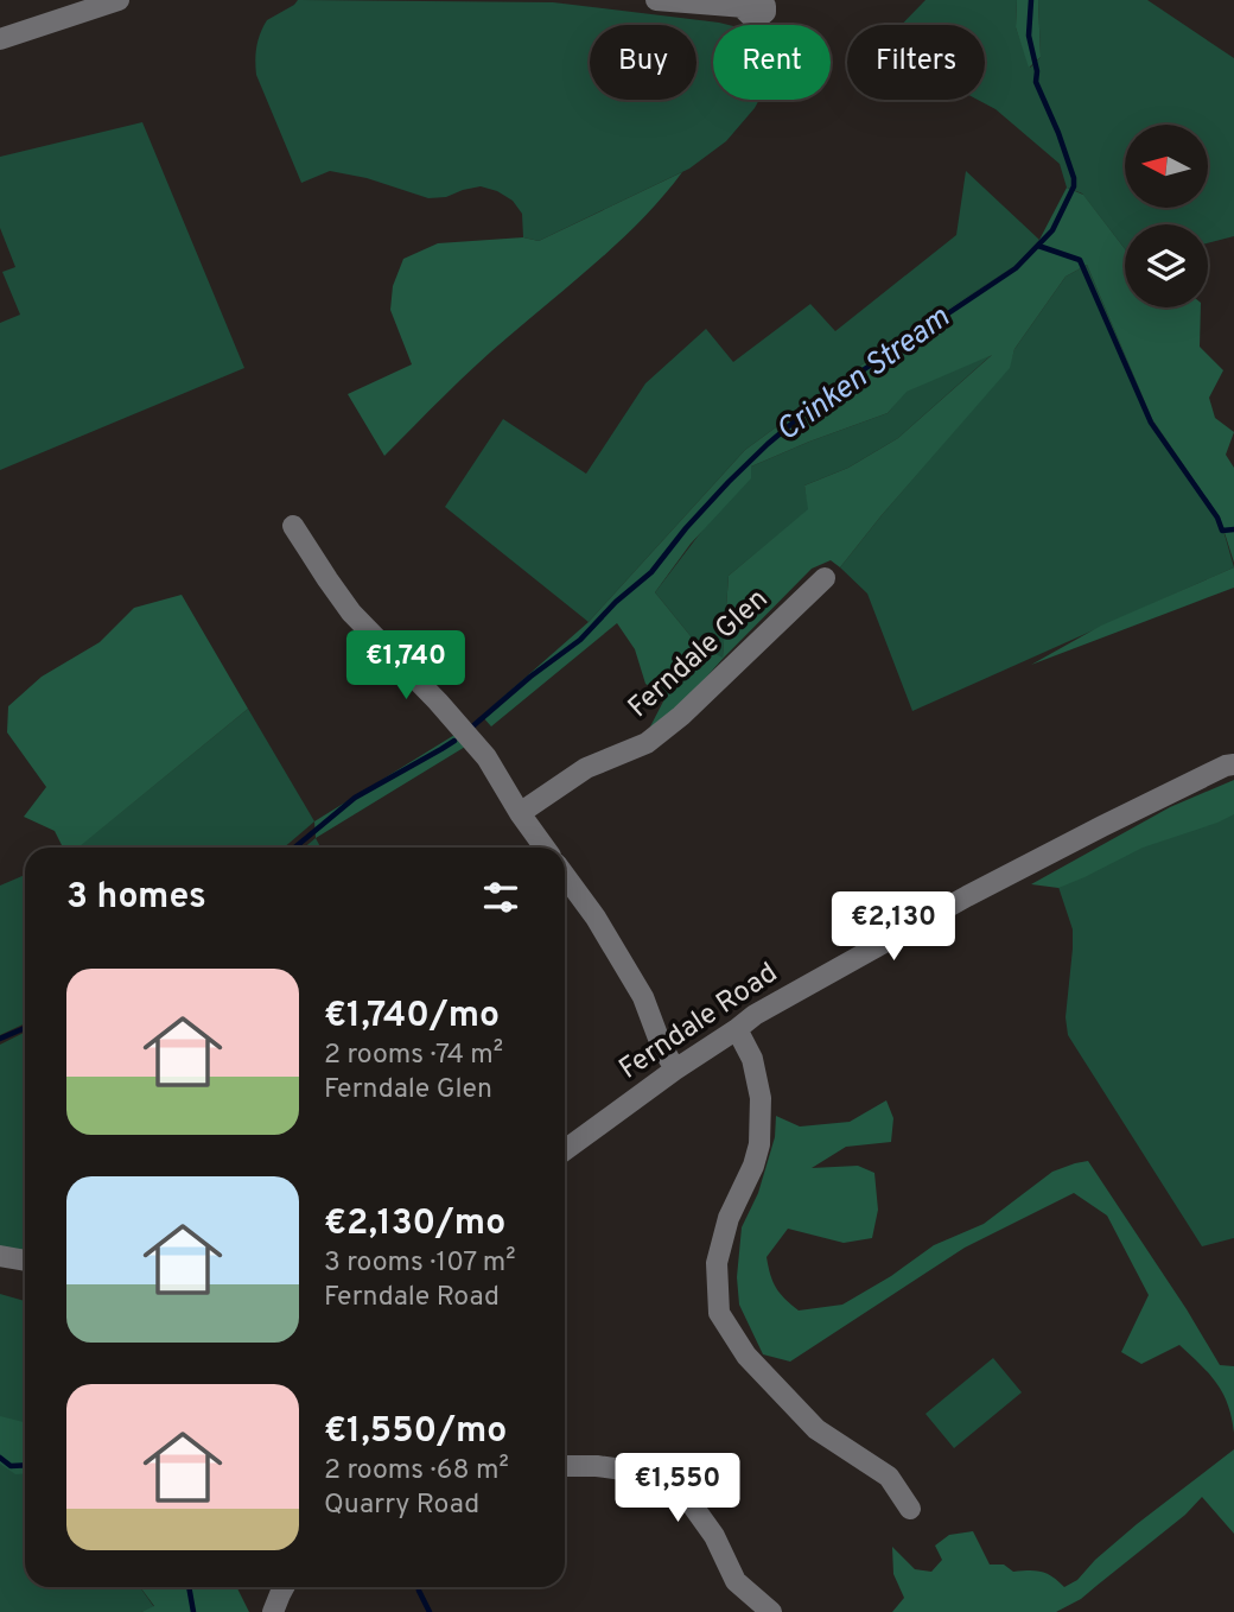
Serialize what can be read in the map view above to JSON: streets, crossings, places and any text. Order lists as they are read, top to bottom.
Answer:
{
  "streets": {
    "street": ["Ferndale Glen", "Ferndale Road"]
  },
  "water": ["Crinken Stream"],
  "north": "left",
  "page": {
    "chip": ["Buy", "Rent", "Filters"],
    "price": ["€1,740", "€2,130", "€1,550"],
    "heading": "3 homes",
    "list": [
      {
        "name": "€1,740/mo",
        "note": "2 rooms · 74 m² · Ferndale Glen"
      },
      {
        "name": "€2,130/mo",
        "note": "3 rooms · 107 m² · Ferndale Road"
      },
      {
        "name": "€1,550/mo",
        "note": "2 rooms · 68 m² · Quarry Road"
      }
    ]
  }
}
